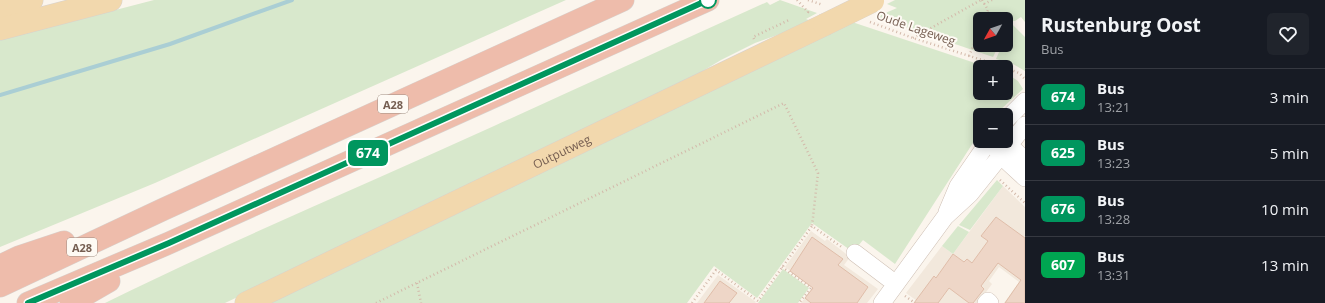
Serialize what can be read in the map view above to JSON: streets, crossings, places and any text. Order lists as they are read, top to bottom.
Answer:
{
  "streets": {
    "highway": ["A28"],
    "main road": ["Outputweg"],
    "path": ["Oude Lageweg"]
  },
  "crossings": [
    ["Oude Lageweg", "Outputweg"]
  ],
  "lines": ["bus line 674"],
  "north": "bottom left",
  "page": {
    "on_map": "674",
    "heading": ["Rustenburg Oost", "Bus"],
    "map_buttons": ["+", "−"],
    "list": [
      {
        "mark": "674",
        "name": "Bus",
        "note": "13:21",
        "value": "3 min"
      },
      {
        "mark": "625",
        "name": "Bus",
        "note": "13:23",
        "value": "5 min"
      },
      {
        "mark": "676",
        "name": "Bus",
        "note": "13:28",
        "value": "10 min"
      },
      {
        "mark": "607",
        "name": "Bus",
        "note": "13:31",
        "value": "13 min"
      }
    ]
  }
}
